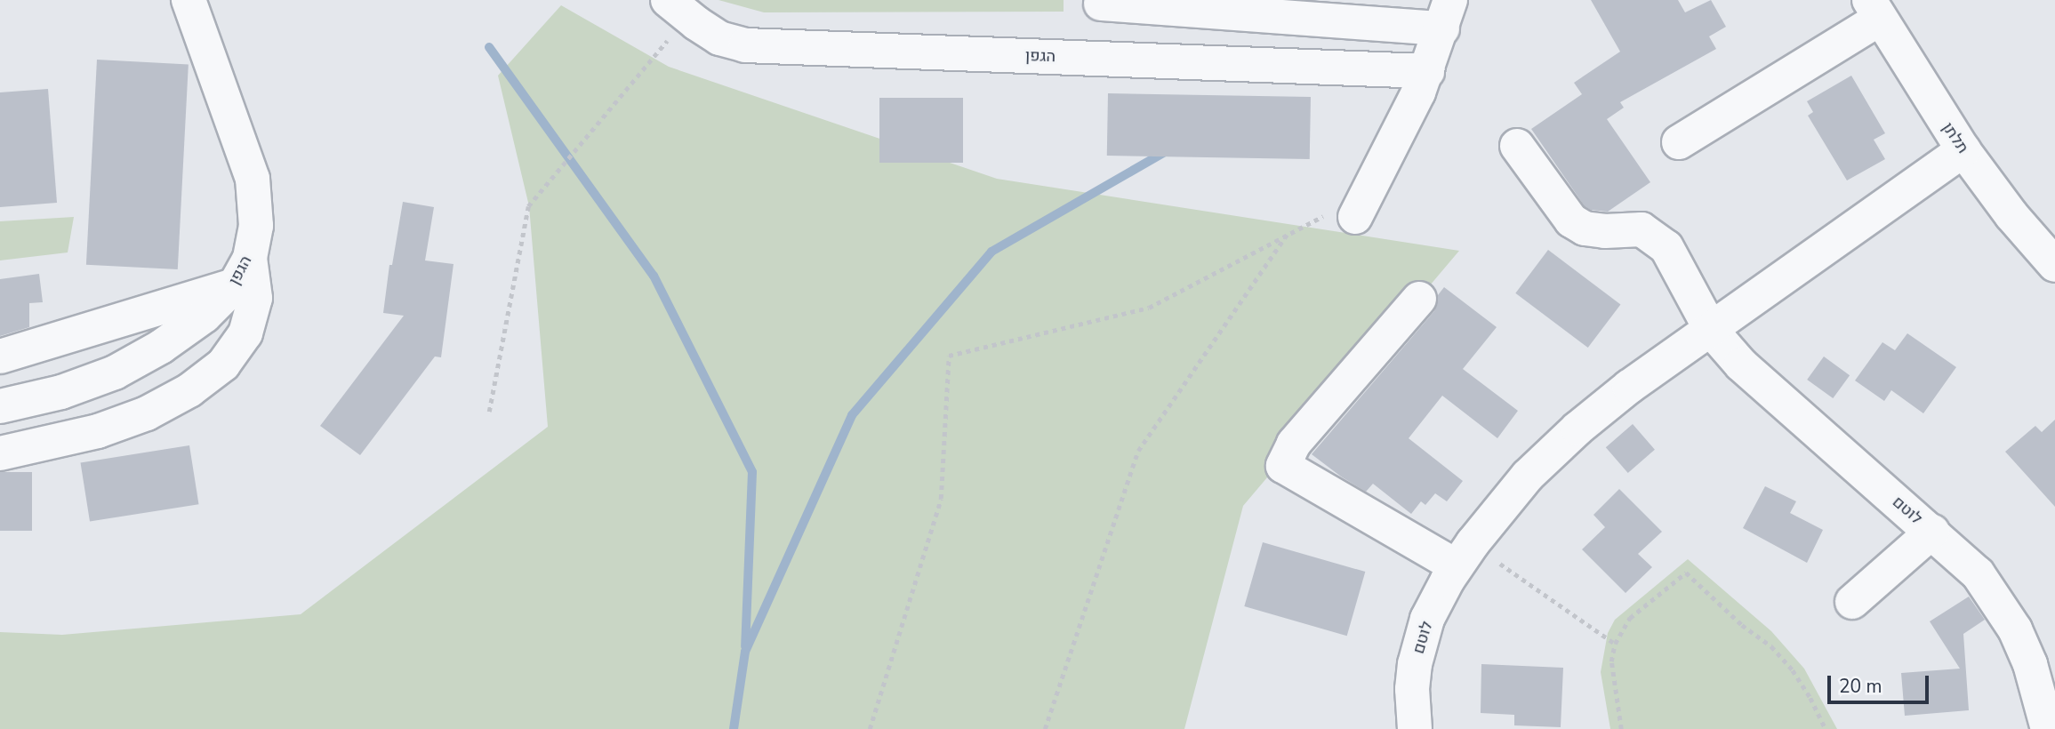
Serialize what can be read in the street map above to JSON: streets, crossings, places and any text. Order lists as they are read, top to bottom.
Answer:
{
  "streets": {
    "street": ["הגפן", "תלתן", "לוטם"]
  },
  "crossings": [
    ["תלתן", "לוטם"]
  ],
  "scale_bar": "20 m"
}
